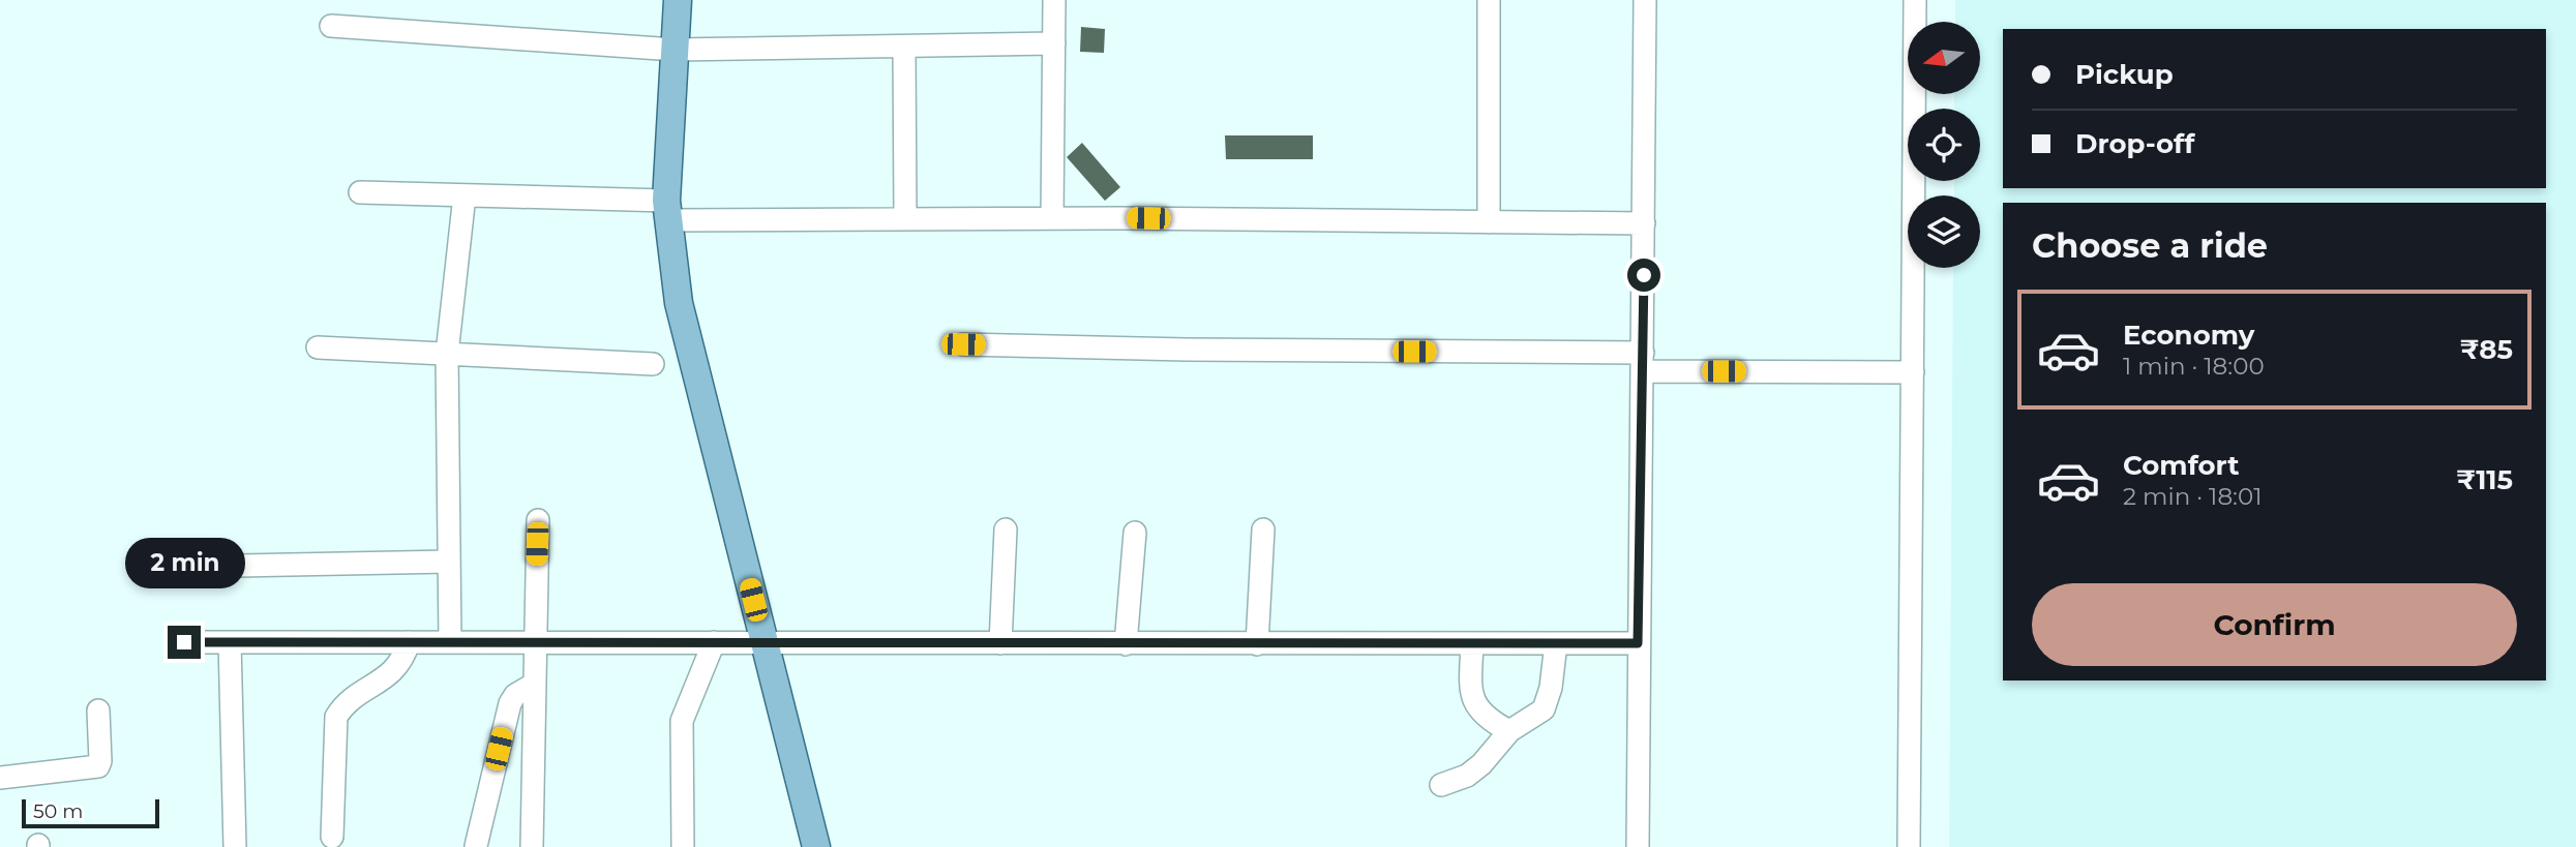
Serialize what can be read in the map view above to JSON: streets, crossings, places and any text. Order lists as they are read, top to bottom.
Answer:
{
  "scale_bar": "50 m",
  "north": "left",
  "page": {
    "banner": ["Pickup", "Drop-off"],
    "heading": "Choose a ride",
    "list": [
      {
        "name": "Economy",
        "note": "1 min · 18:00",
        "value": "₹85"
      },
      {
        "name": "Comfort",
        "note": "2 min · 18:01",
        "value": "₹115"
      }
    ],
    "bubble": "2 min",
    "buttons": "Confirm",
    "scale": "50 m"
  }
}
